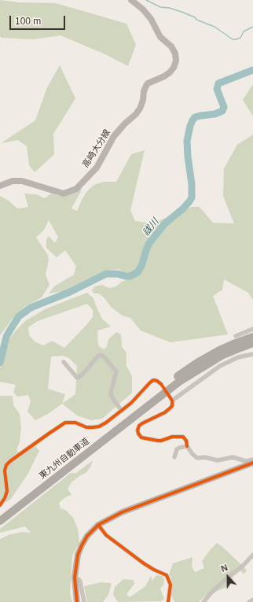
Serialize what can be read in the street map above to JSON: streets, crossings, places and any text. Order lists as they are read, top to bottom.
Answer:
{
  "streets": {
    "highway": ["東九州自動車道"],
    "main road": ["高崎大分線"]
  },
  "water": ["祓川"],
  "scale_bar": "100 m",
  "north": "top"
}
